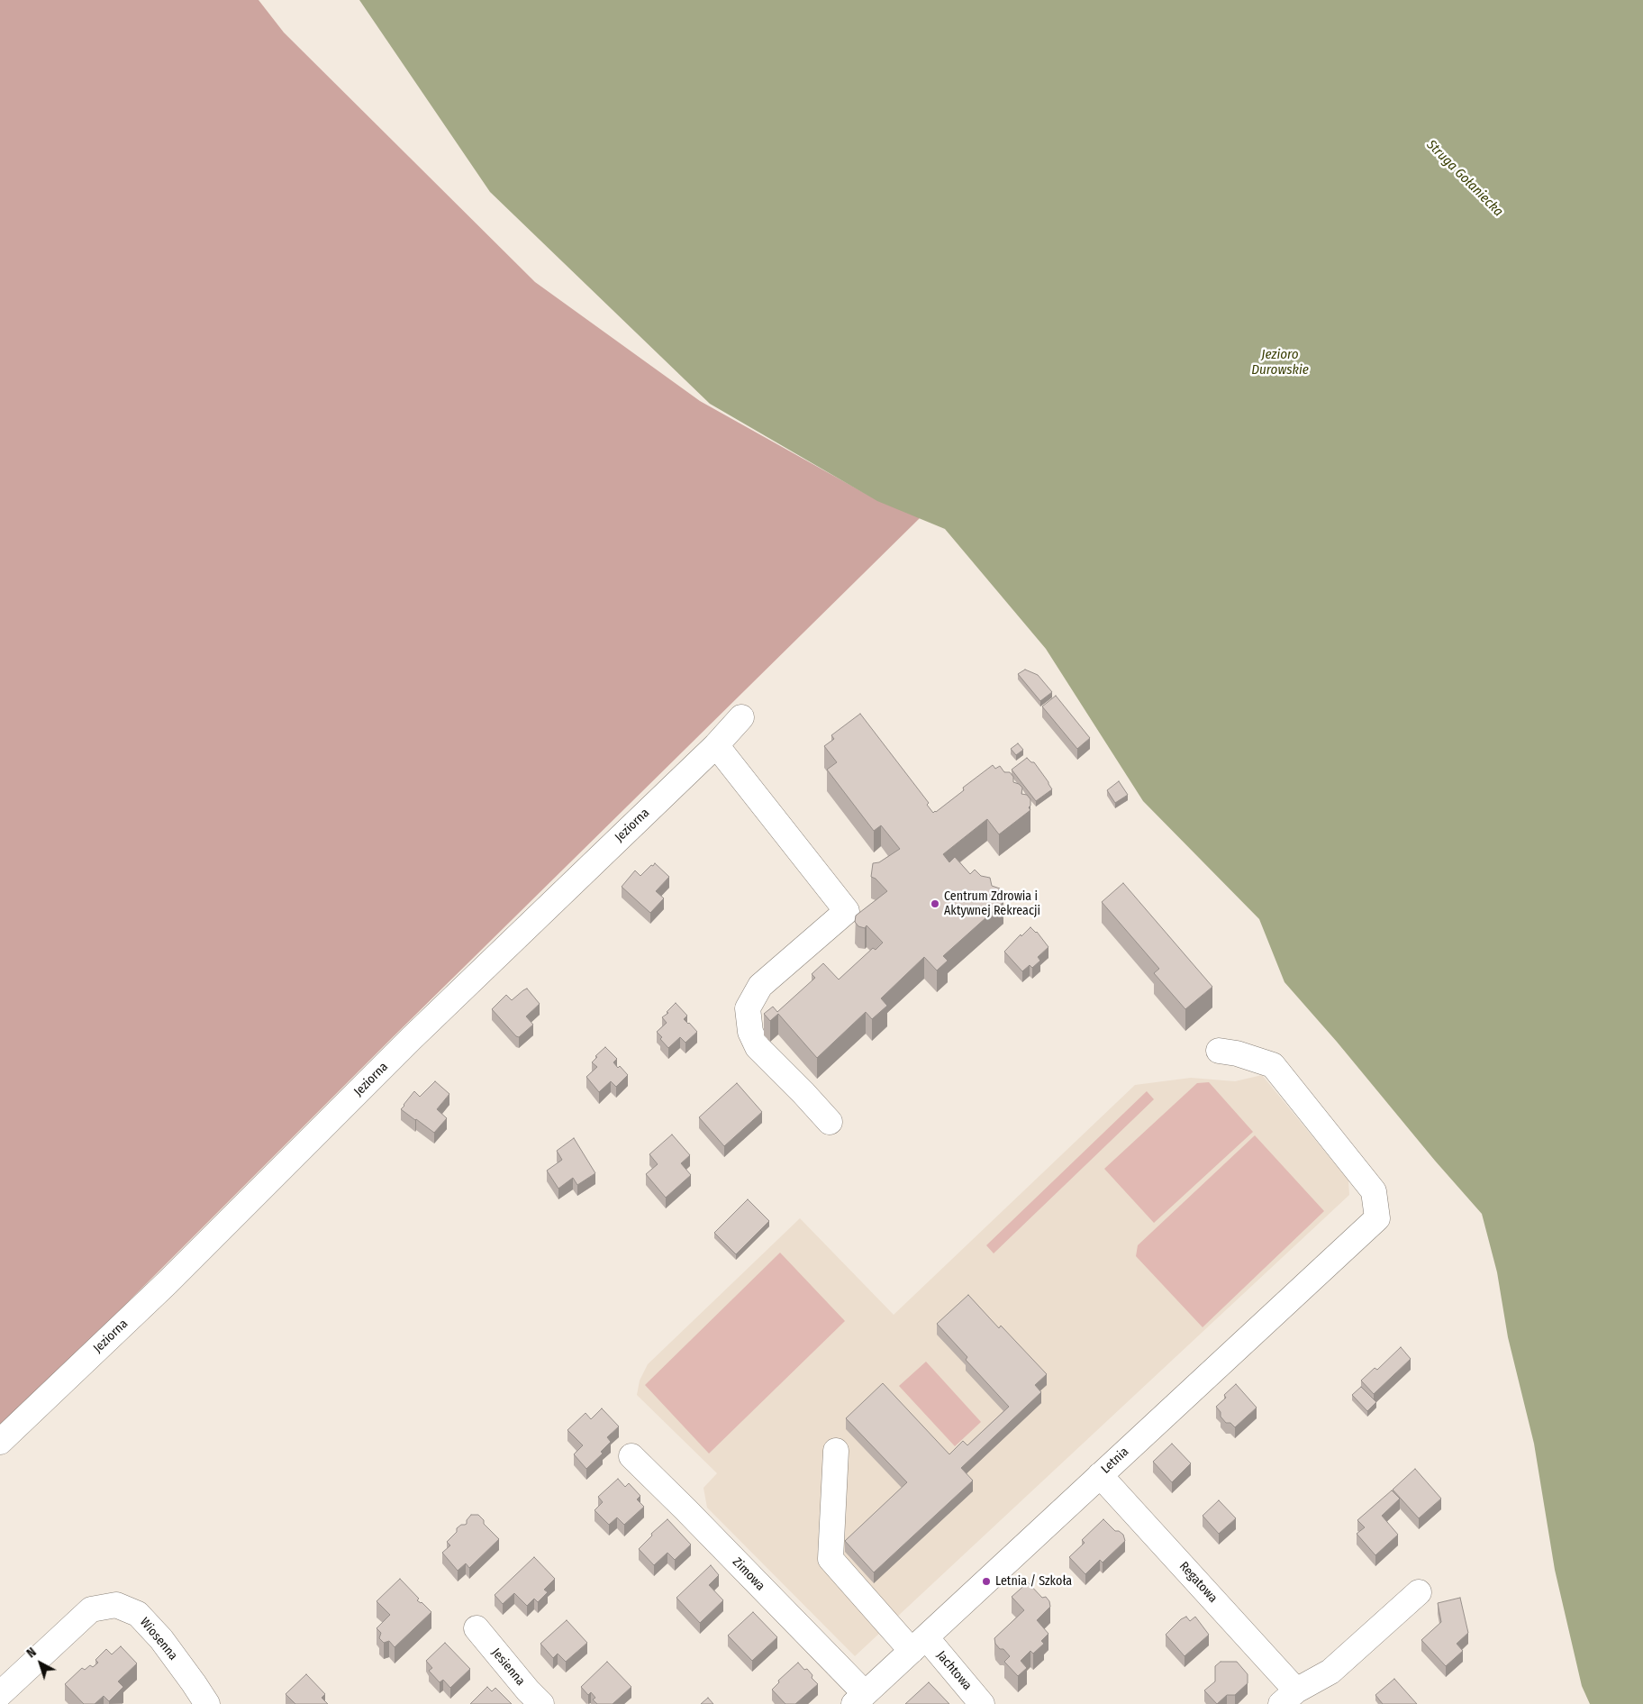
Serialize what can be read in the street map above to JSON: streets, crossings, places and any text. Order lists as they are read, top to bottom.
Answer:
{
  "streets": {
    "street": [
      "Jeziorna",
      "Letnia",
      "Zimowa",
      "Regatowa",
      "Wiosenna",
      "Jesienna",
      "Jachtowa"
    ]
  },
  "crossings": [
    ["Letnia", "Zimowa"],
    ["Letnia", "Regatowa"],
    ["Letnia", "Jachtowa"]
  ],
  "water": ["Struga Gołaniecka", "Jezioro Durowskie"],
  "places": ["Centrum Zdrowia i Aktywnej Rekreacji", "Letnia / Szkoła"],
  "north": "top left"
}
